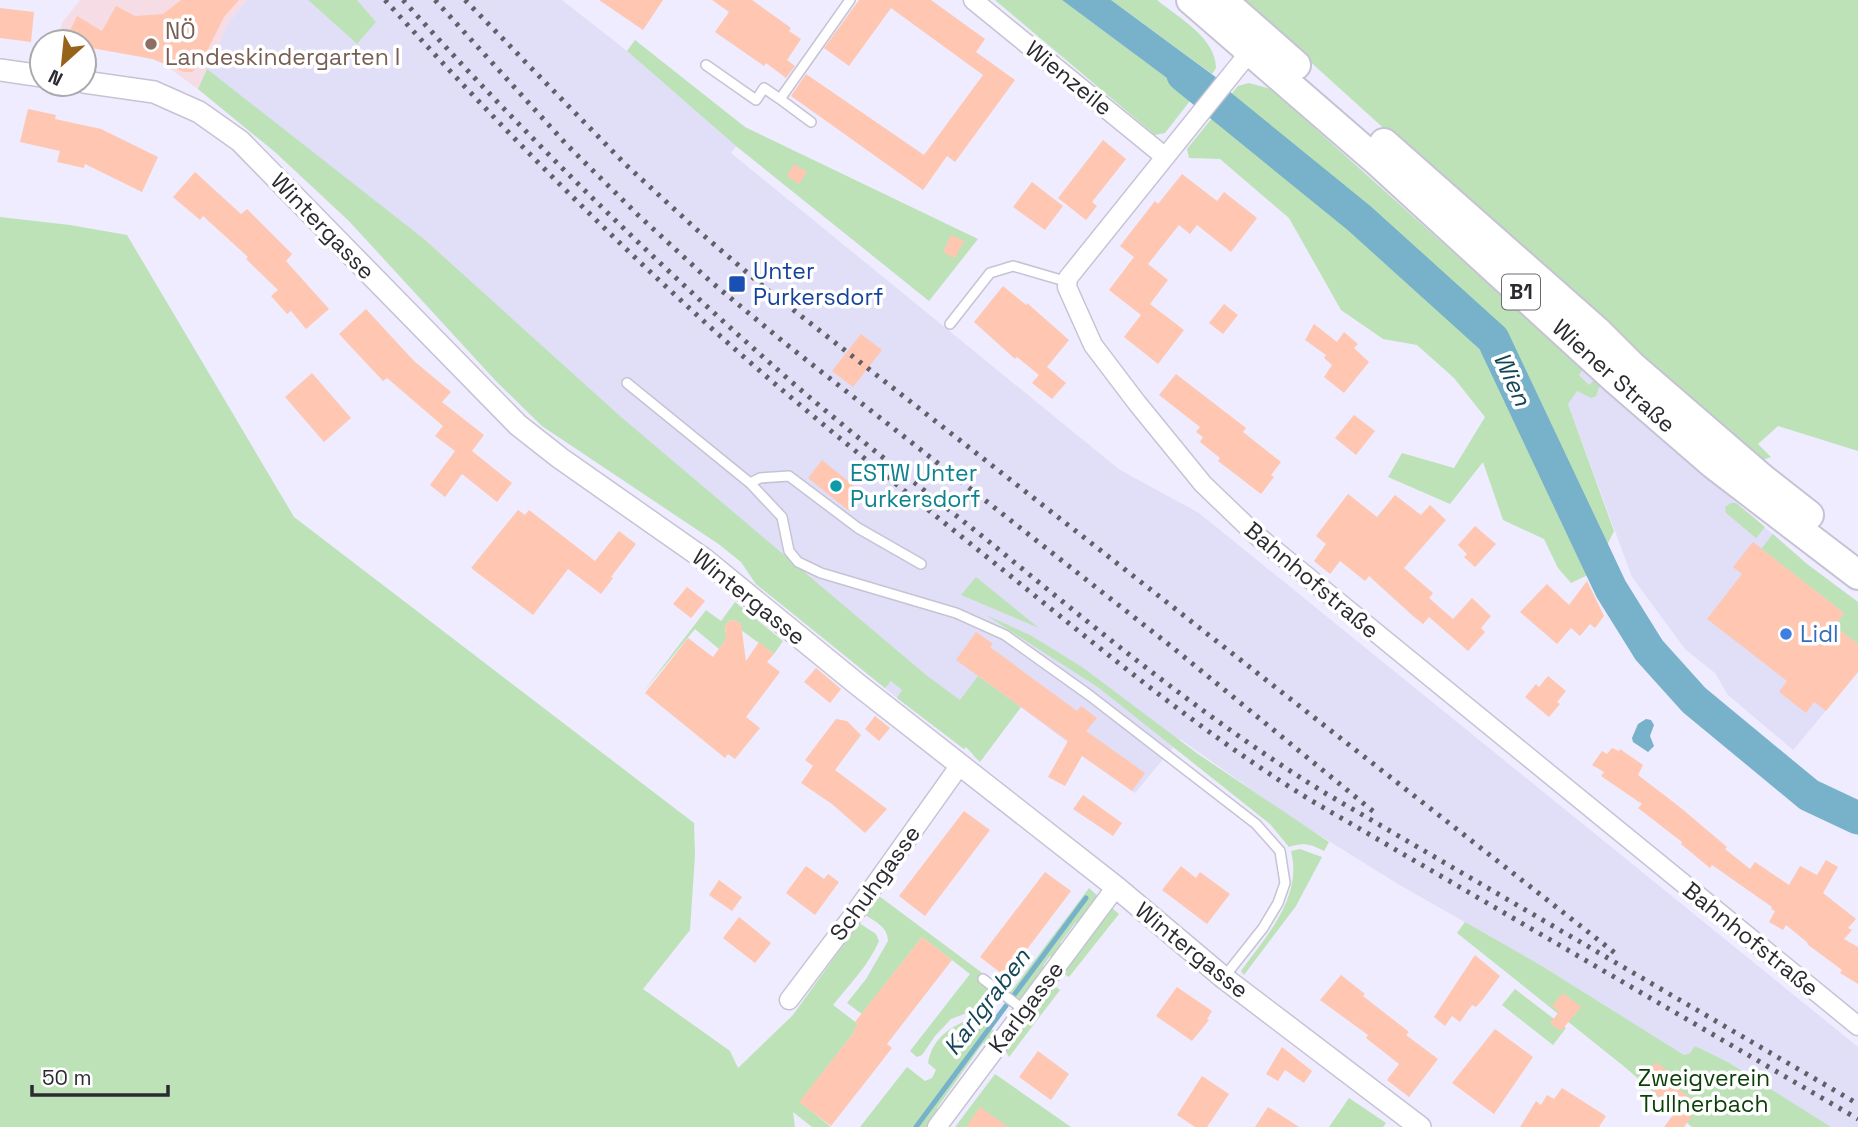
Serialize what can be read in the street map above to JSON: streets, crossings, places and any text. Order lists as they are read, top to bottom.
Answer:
{
  "streets": {
    "main road": ["B1", "Wiener Straße"],
    "street": [
      "Wienzeile",
      "Wintergasse",
      "Bahnhofstraße",
      "Schuhgasse",
      "Karlgasse"
    ]
  },
  "crossings": [
    ["Wintergasse", "Schuhgasse"],
    ["Wintergasse", "Karlgasse"]
  ],
  "water": ["Wien", "Karlgraben"],
  "parks": ["Zweigverein Tullnerbach"],
  "places": {
    "other": ["NÖ Landeskindergarten I", "ESTW Unter Purkersdorf", "Lidl"],
    "transit": ["Unter Purkersdorf"]
  },
  "scale_bar": "50 m",
  "north": "bottom left"
}
